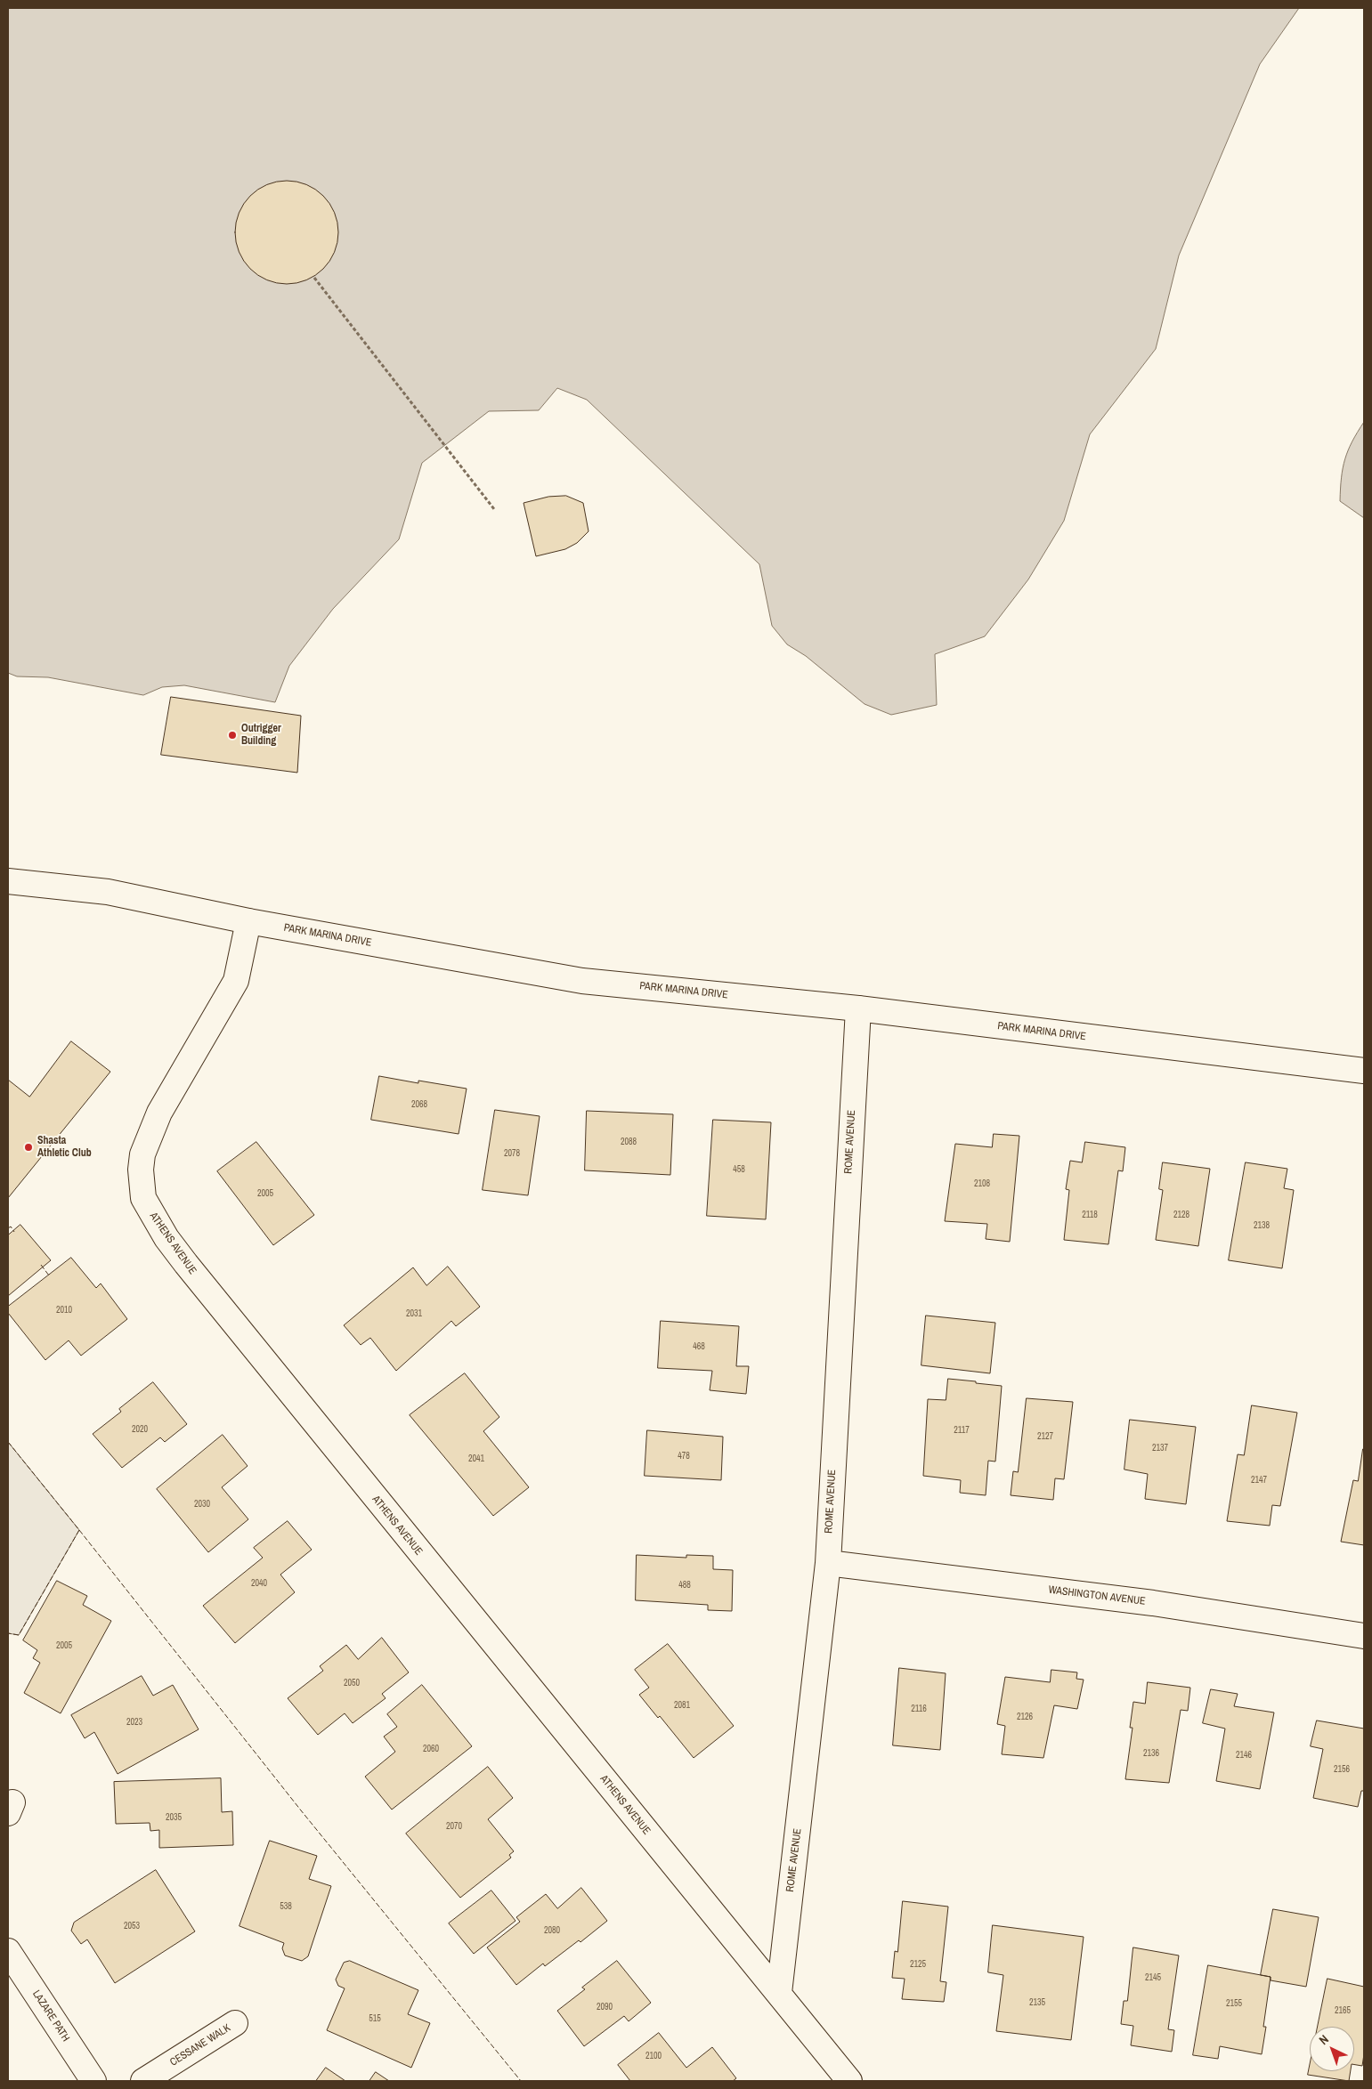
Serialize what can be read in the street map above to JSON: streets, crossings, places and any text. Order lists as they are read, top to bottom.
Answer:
{
  "streets": {
    "street": [
      "PARK MARINA DRIVE",
      "ROME AVENUE",
      "ATHENS AVENUE",
      "WASHINGTON AVENUE",
      "LAZARE PATH",
      "CESSANE WALK"
    ]
  },
  "crossings": [
    ["PARK MARINA DRIVE", "ROME AVENUE"],
    ["PARK MARINA DRIVE", "ATHENS AVENUE"],
    ["ROME AVENUE", "ATHENS AVENUE"],
    ["ROME AVENUE", "WASHINGTON AVENUE"]
  ],
  "places": ["Outrigger Building", "Shasta Athletic Club"],
  "house_numbers": [
    "2068",
    "2088",
    "2078",
    "458",
    "2108",
    "2005",
    "2118",
    "2128",
    "2138",
    "2010",
    "2031",
    "468",
    "2020",
    "2117",
    "2127",
    "2137",
    "478",
    "2041",
    "2147",
    "2030",
    "2040",
    "488",
    "2005",
    "2050",
    "2081",
    "2116",
    "2126",
    "2023",
    "2060",
    "2136",
    "2146",
    "2156",
    "2035",
    "2070",
    "538",
    "2053",
    "2080",
    "2125",
    "2145",
    "2135",
    "2155",
    "2090",
    "2165",
    "515",
    "2100"
  ],
  "north": "top left"
}
